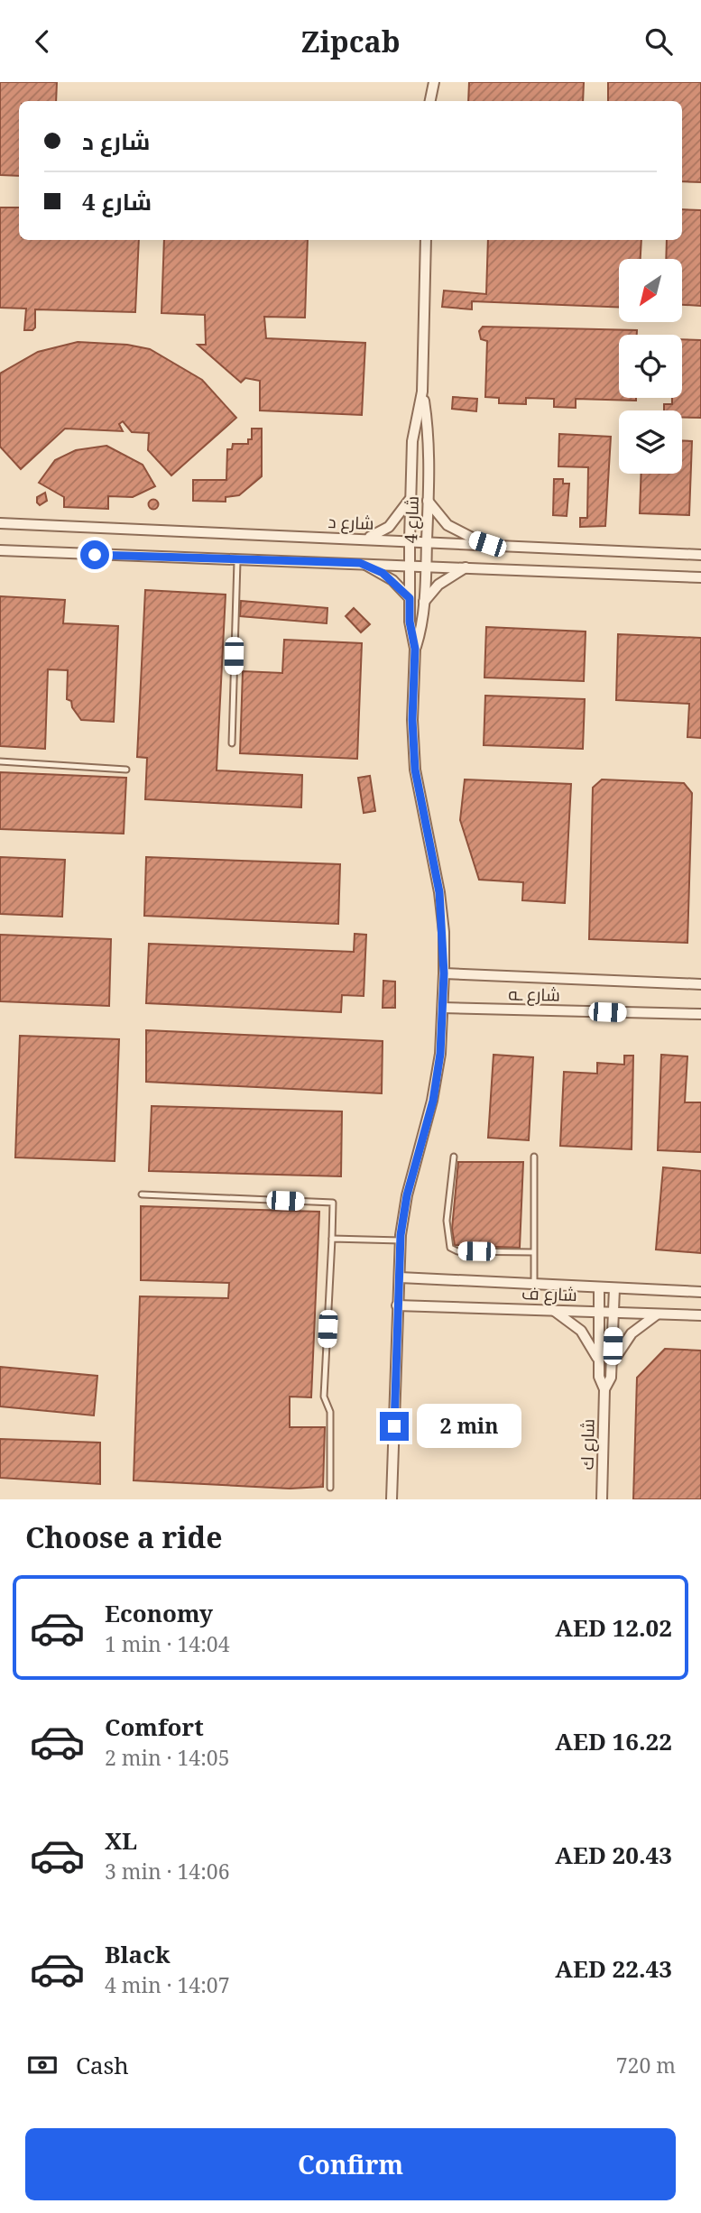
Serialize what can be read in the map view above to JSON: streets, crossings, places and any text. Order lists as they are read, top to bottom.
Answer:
{
  "streets": {
    "street": [
      "شارع 4",
      "شارع د",
      "شارع ـه",
      "شارع ف",
      "شارع ك"
    ]
  },
  "crossings": [
    ["شارع 4", "شارع د"],
    ["شارع 4", "شارع ـه"],
    ["شارع 4", "شارع ف"],
    ["شارع ف", "شارع ك"]
  ],
  "north": "bottom left",
  "page": {
    "header": "Zipcab",
    "banner": ["شارع د", "شارع 4"],
    "bubble": "2 min",
    "heading": "Choose a ride",
    "list": [
      {
        "name": "Economy",
        "note": "1 min · 14:04",
        "value": "AED 12.02"
      },
      {
        "name": "Comfort",
        "note": "2 min · 14:05",
        "value": "AED 16.22"
      },
      {
        "name": "XL",
        "note": "3 min · 14:06",
        "value": "AED 20.43"
      },
      {
        "name": "Black",
        "note": "4 min · 14:07",
        "value": "AED 22.43"
      }
    ],
    "pay": ["Cash", "720 m"],
    "buttons": "Confirm"
  }
}
